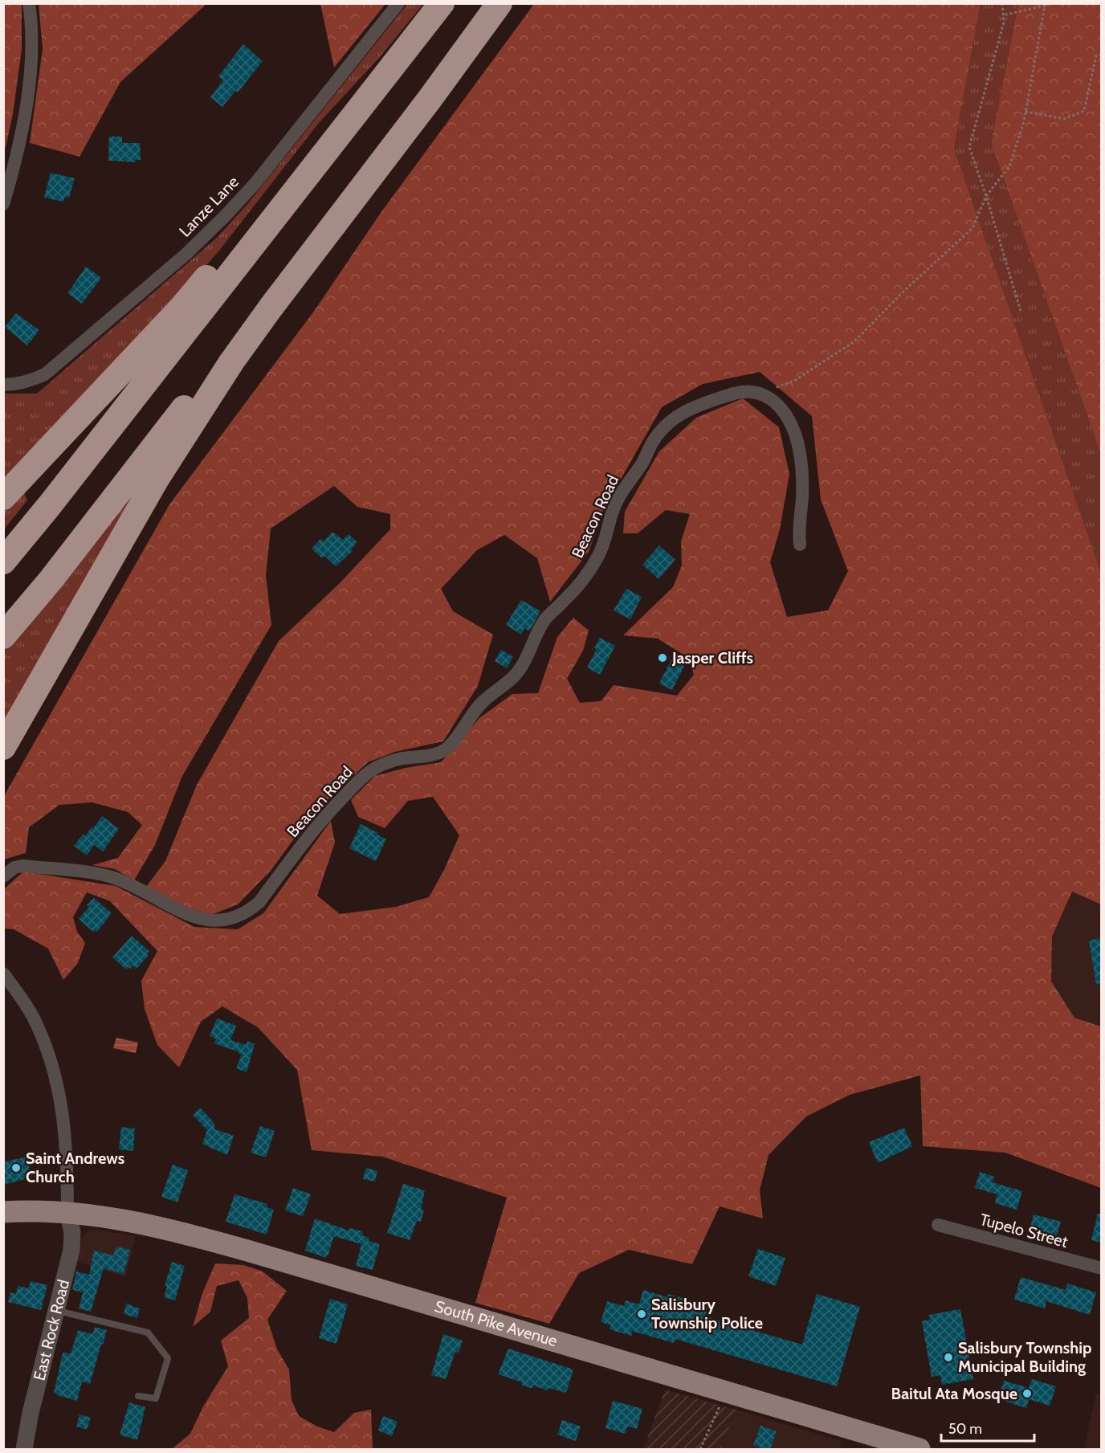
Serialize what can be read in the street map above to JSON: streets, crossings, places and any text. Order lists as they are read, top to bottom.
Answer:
{
  "streets": {
    "main road": ["South Pike Avenue"],
    "street": [
      "Lanze Lane",
      "Beacon Road",
      "Tupelo Street",
      "East Rock Road"
    ]
  },
  "crossings": [
    ["South Pike Avenue", "East Rock Road"]
  ],
  "places": [
    "Jasper Cliffs",
    "Saint Andrews Church",
    "Salisbury Township Police",
    "Salisbury Township Municipal Building",
    "Baitul Ata Mosque"
  ],
  "scale_bar": "50 m"
}
